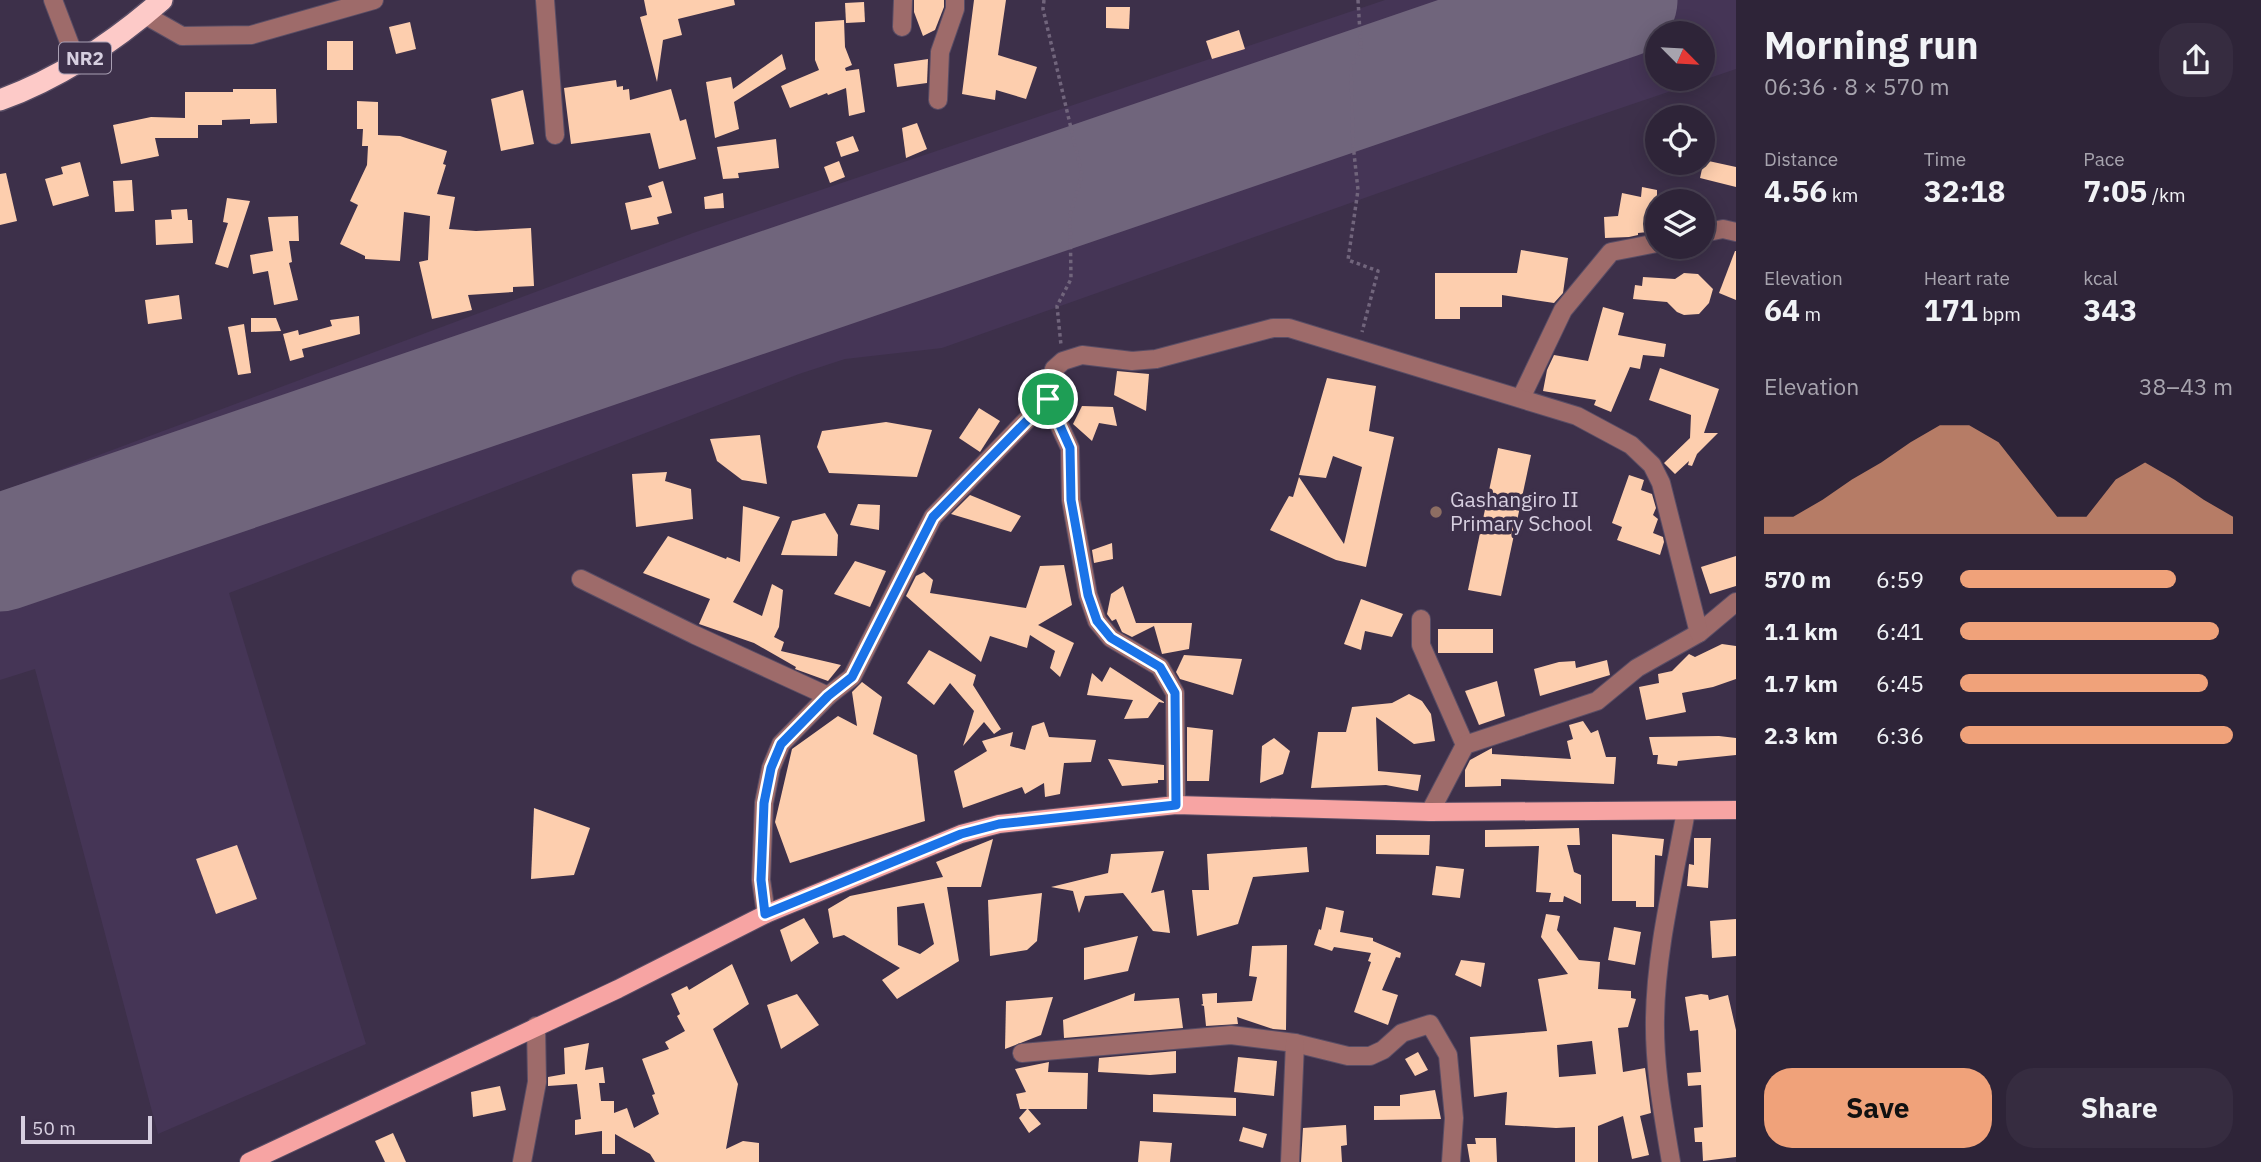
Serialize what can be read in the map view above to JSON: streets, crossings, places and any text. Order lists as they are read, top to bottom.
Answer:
{
  "streets": {
    "highway": ["NR2"]
  },
  "places": ["Gashangiro II Primary School"],
  "scale_bar": "50 m",
  "north": "bottom right",
  "page": {
    "heading": ["Morning run", "06:36 · 8 × 570 m"],
    "stats": [
      ["Distance", "4.56 km"],
      ["Time", "32:18"],
      ["Pace", "7:05 /km"],
      ["Elevation", "64 m"],
      ["Heart rate", "171 bpm"],
      ["kcal", "343"]
    ],
    "chart": ["Elevation", "38–43 m"],
    "list": [
      {
        "name": "570 m",
        "note": "6:59"
      },
      {
        "name": "1.1 km",
        "note": "6:41"
      },
      {
        "name": "1.7 km",
        "note": "6:45"
      },
      {
        "name": "2.3 km",
        "note": "6:36"
      }
    ],
    "buttons": ["Save", "Share"],
    "scale": "50 m"
  }
}
